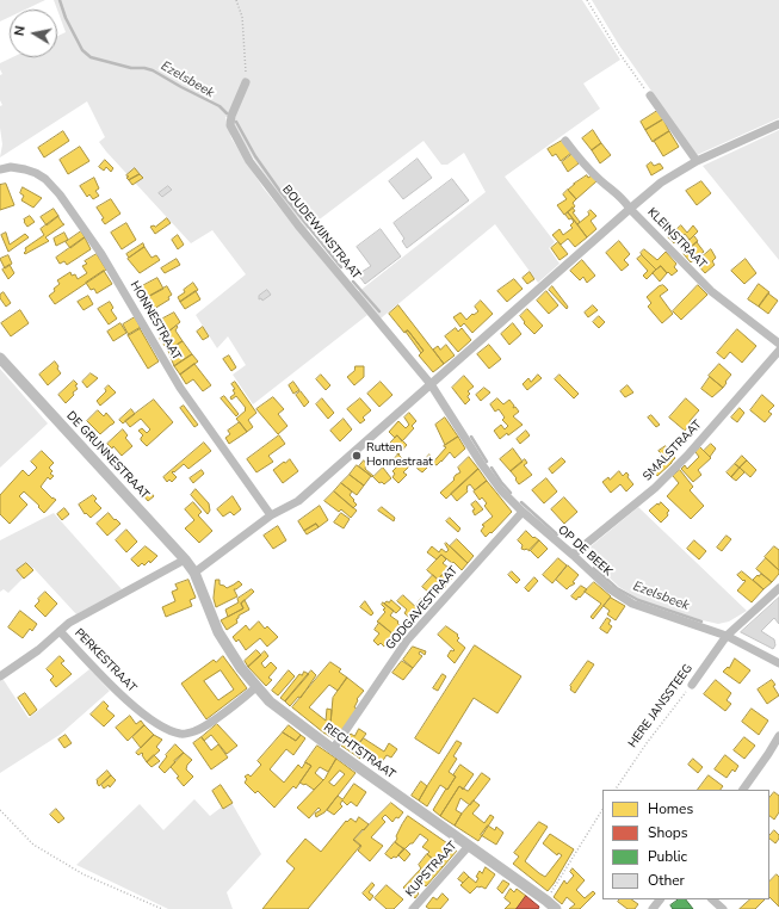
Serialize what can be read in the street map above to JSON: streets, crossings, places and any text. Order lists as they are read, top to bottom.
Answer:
{
  "streets": {
    "street": [
      "BOUDEWIJNSTRAAT",
      "KLEINSTRAAT",
      "HONNESTRAAT",
      "SMALSTRAAT",
      "DE GRUNNESTRAAT",
      "OP DE BEEK",
      "GODGAVESTRAAT",
      "PERKESTRAAT",
      "HERE JANSSTEEG",
      "RECHTSTRAAT",
      "KUPSTRAAT"
    ]
  },
  "crossings": [
    ["BOUDEWIJNSTRAAT", "OP DE BEEK"],
    ["SMALSTRAAT", "OP DE BEEK"],
    ["DE GRUNNESTRAAT", "PERKESTRAAT"],
    ["DE GRUNNESTRAAT", "RECHTSTRAAT"],
    ["OP DE BEEK", "GODGAVESTRAAT"],
    ["OP DE BEEK", "HERE JANSSTEEG"],
    ["GODGAVESTRAAT", "RECHTSTRAAT"],
    ["PERKESTRAAT", "RECHTSTRAAT"],
    ["RECHTSTRAAT", "KUPSTRAAT"]
  ],
  "water": ["Ezelsbeek"],
  "places": ["Rutten Honnestraat"],
  "legend": [
    "Homes",
    "Shops",
    "Public",
    "Other"
  ],
  "north": "left"
}
